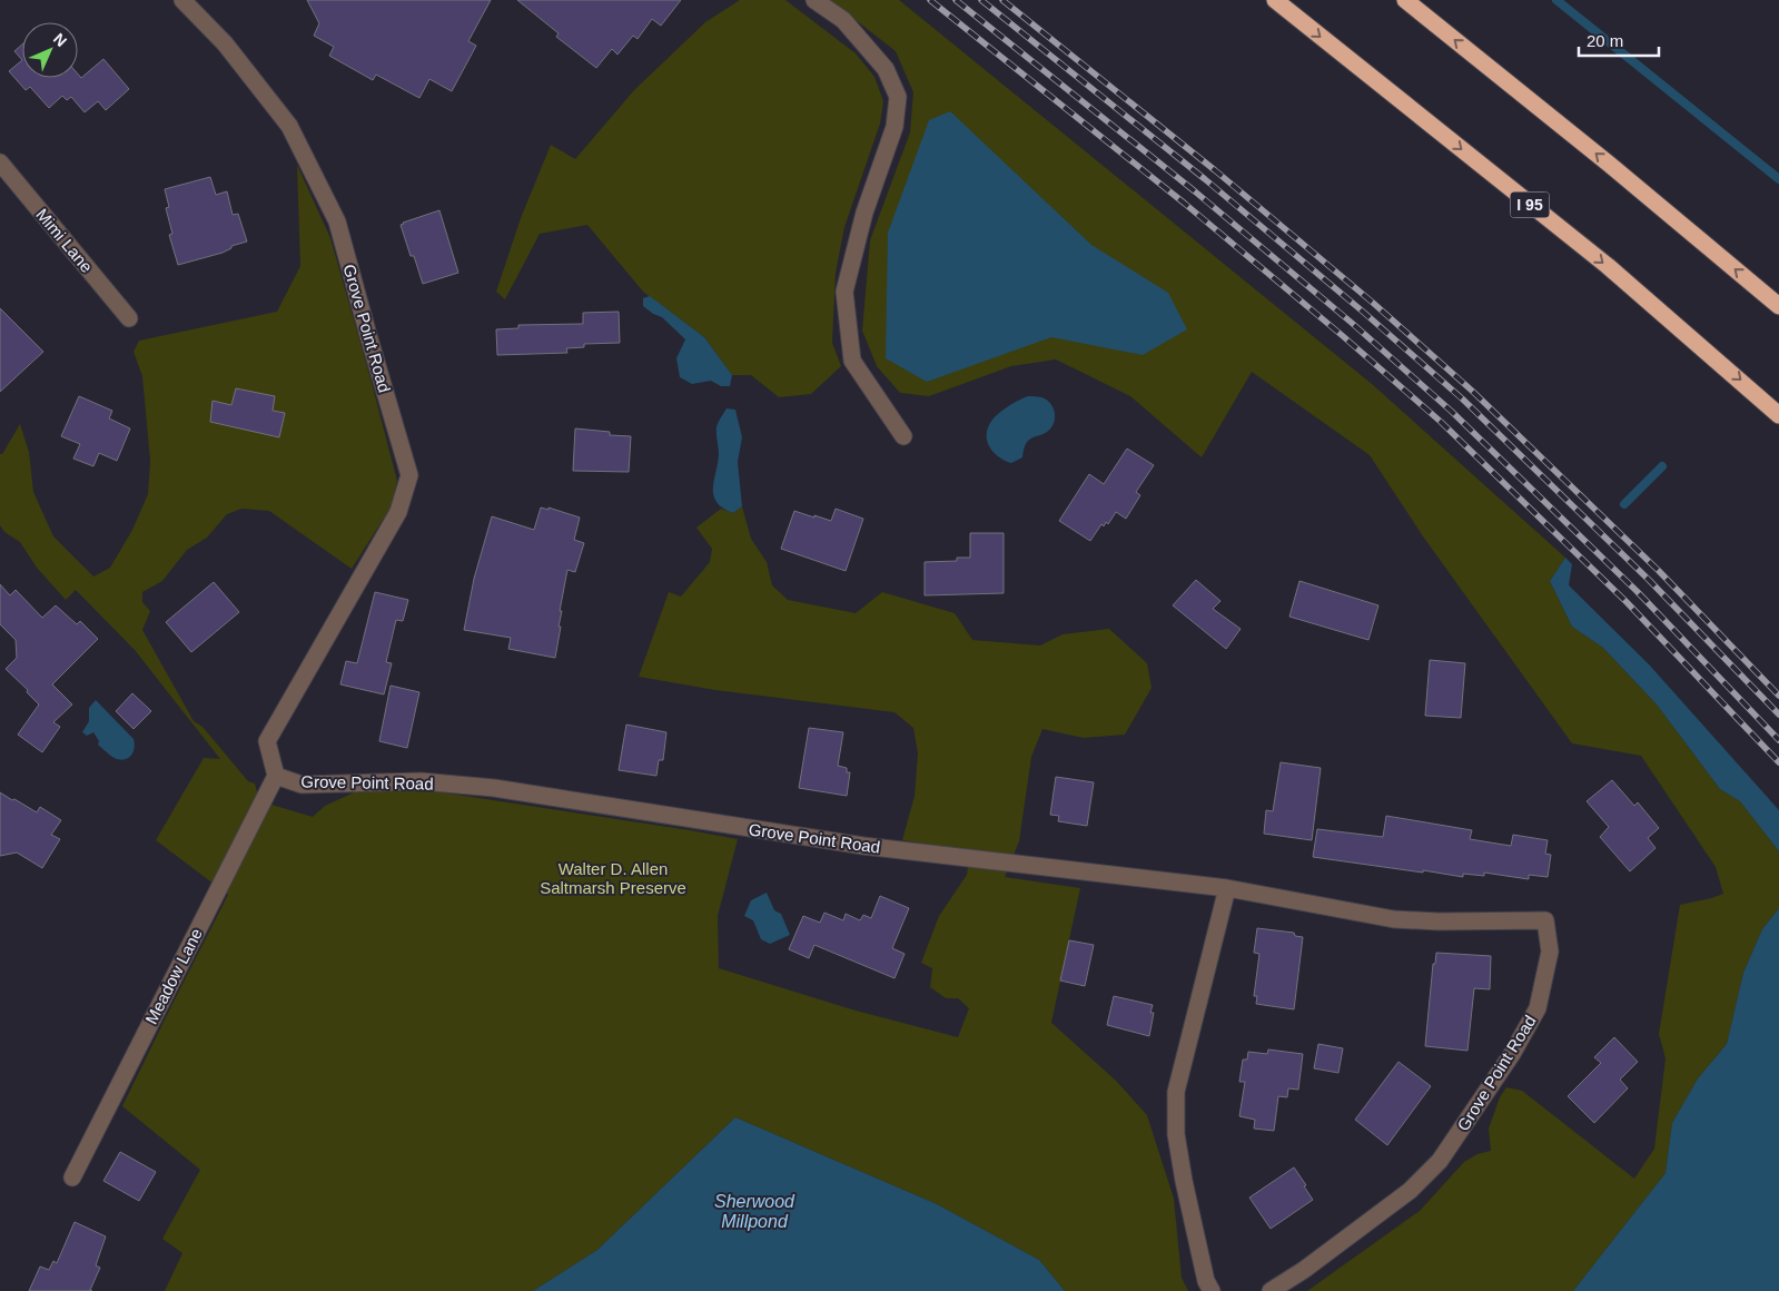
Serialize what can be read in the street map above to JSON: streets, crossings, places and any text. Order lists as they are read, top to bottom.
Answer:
{
  "streets": {
    "highway": ["I 95"],
    "street": ["Mimi Lane", "Grove Point Road", "Meadow Lane"]
  },
  "crossings": [
    ["Grove Point Road", "Meadow Lane"]
  ],
  "water": ["Sherwood Millpond"],
  "parks": ["Walter D. Allen Saltmarsh Preserve"],
  "scale_bar": "20 m",
  "north": "top right"
}
